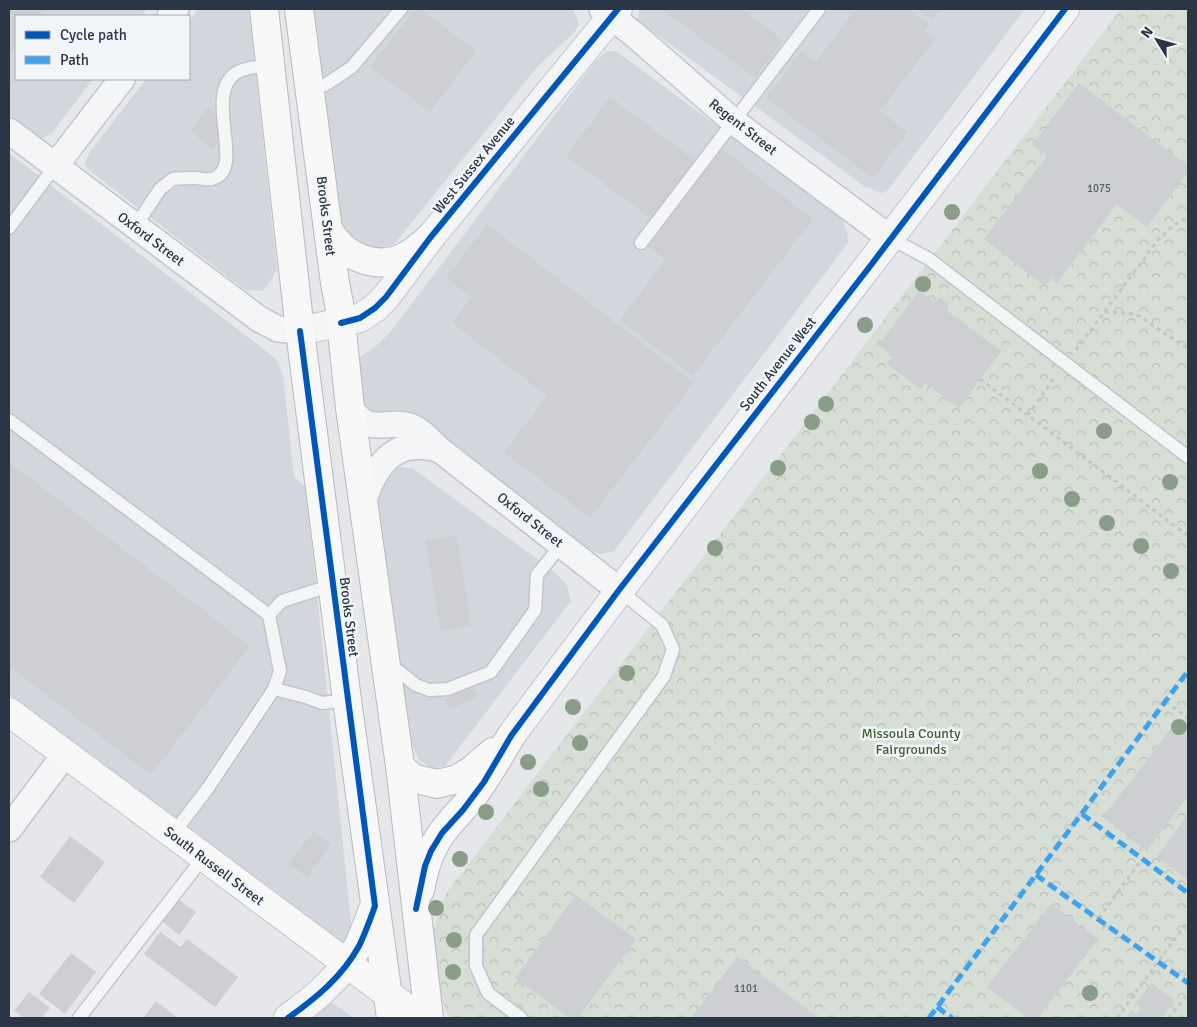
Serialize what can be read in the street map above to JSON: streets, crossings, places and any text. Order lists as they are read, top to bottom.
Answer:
{
  "streets": {
    "main road": ["Brooks Street", "South Russell Street"],
    "street": [
      "Regent Street",
      "West Sussex Avenue",
      "Oxford Street",
      "South Avenue West"
    ]
  },
  "crossings": [
    ["Regent Street", "West Sussex Avenue"],
    ["Regent Street", "South Avenue West"],
    ["West Sussex Avenue", "Brooks Street"],
    ["West Sussex Avenue", "Oxford Street"],
    ["Brooks Street", "Oxford Street"],
    ["Brooks Street", "South Russell Street"],
    ["Oxford Street", "South Avenue West"]
  ],
  "parks": ["Missoula County Fairgrounds"],
  "house_numbers": ["1075", "1101"],
  "legend": ["Cycle path", "Path"],
  "north": "top left"
}
